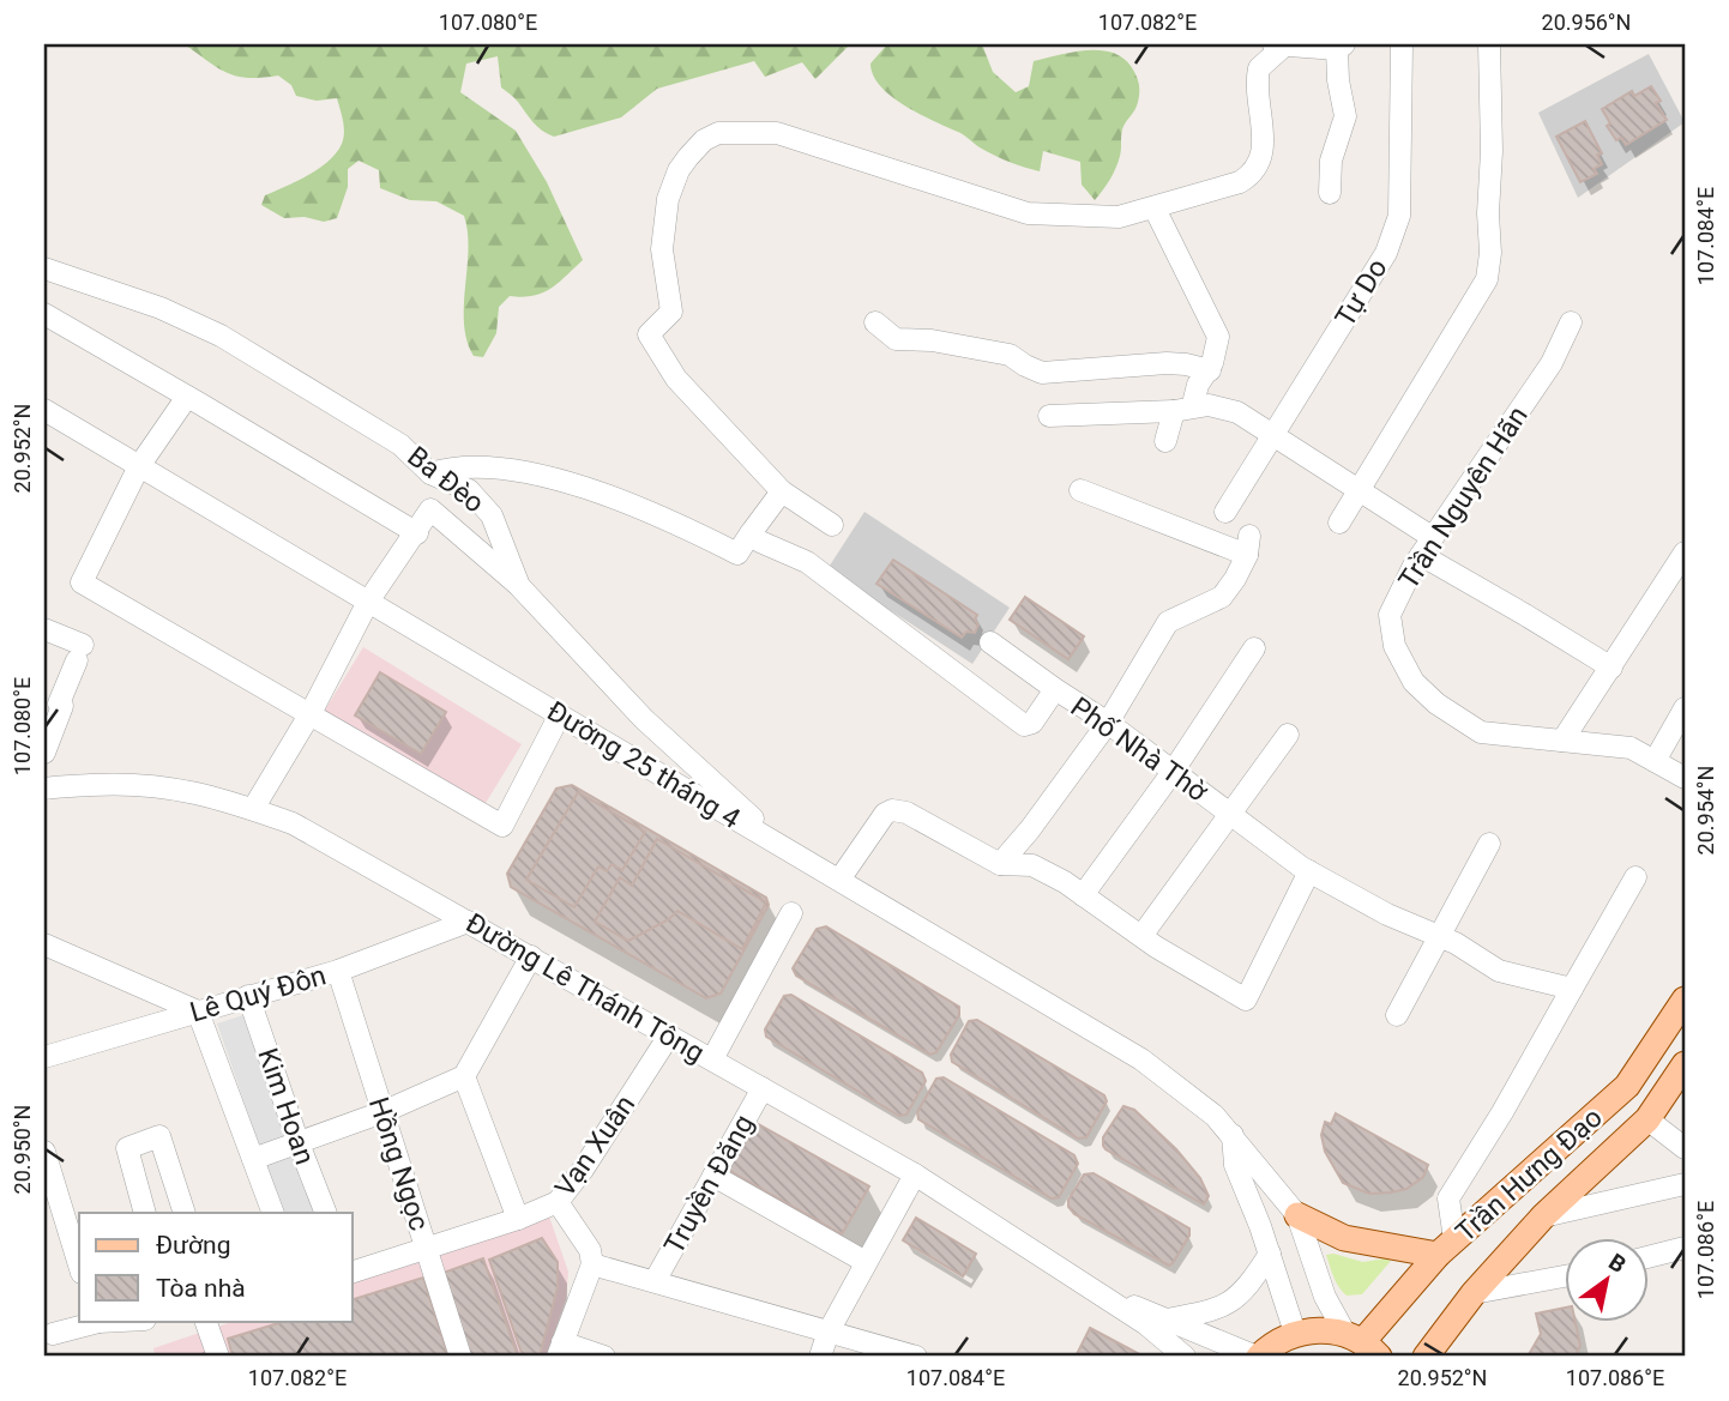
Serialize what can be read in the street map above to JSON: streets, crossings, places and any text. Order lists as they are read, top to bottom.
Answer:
{
  "streets": {
    "main road": ["Trần Hưng Đạo"],
    "street": [
      "Tự Do",
      "Ba Đèo",
      "Trần Nguyên Hãn",
      "Phố Nhà Thờ",
      "Đường 25 tháng 4",
      "Đường Lê Thánh Tông",
      "Lê Quý Đôn",
      "Kim Hoan",
      "Vạn Xuân",
      "Hồng Ngọc",
      "Truyền Đăng"
    ]
  },
  "crossings": [
    ["Ba Đèo", "Đường 25 tháng 4"],
    ["Đường 25 tháng 4", "Trần Hưng Đạo"],
    ["Đường Lê Thánh Tông", "Lê Quý Đôn"],
    ["Đường Lê Thánh Tông", "Vạn Xuân"],
    ["Đường Lê Thánh Tông", "Truyền Đăng"],
    ["Lê Quý Đôn", "Kim Hoan"],
    ["Lê Quý Đôn", "Hồng Ngọc"],
    ["Vạn Xuân", "Hồng Ngọc"]
  ],
  "legend": ["Đường", "Tòa nhà"],
  "north": "top right",
  "coordinates": [
    "107.080°E",
    "107.082°E",
    "20.956°N",
    "107.084°E",
    "20.952°N",
    "20.954°N",
    "20.950°N",
    "107.086°E"
  ]
}
